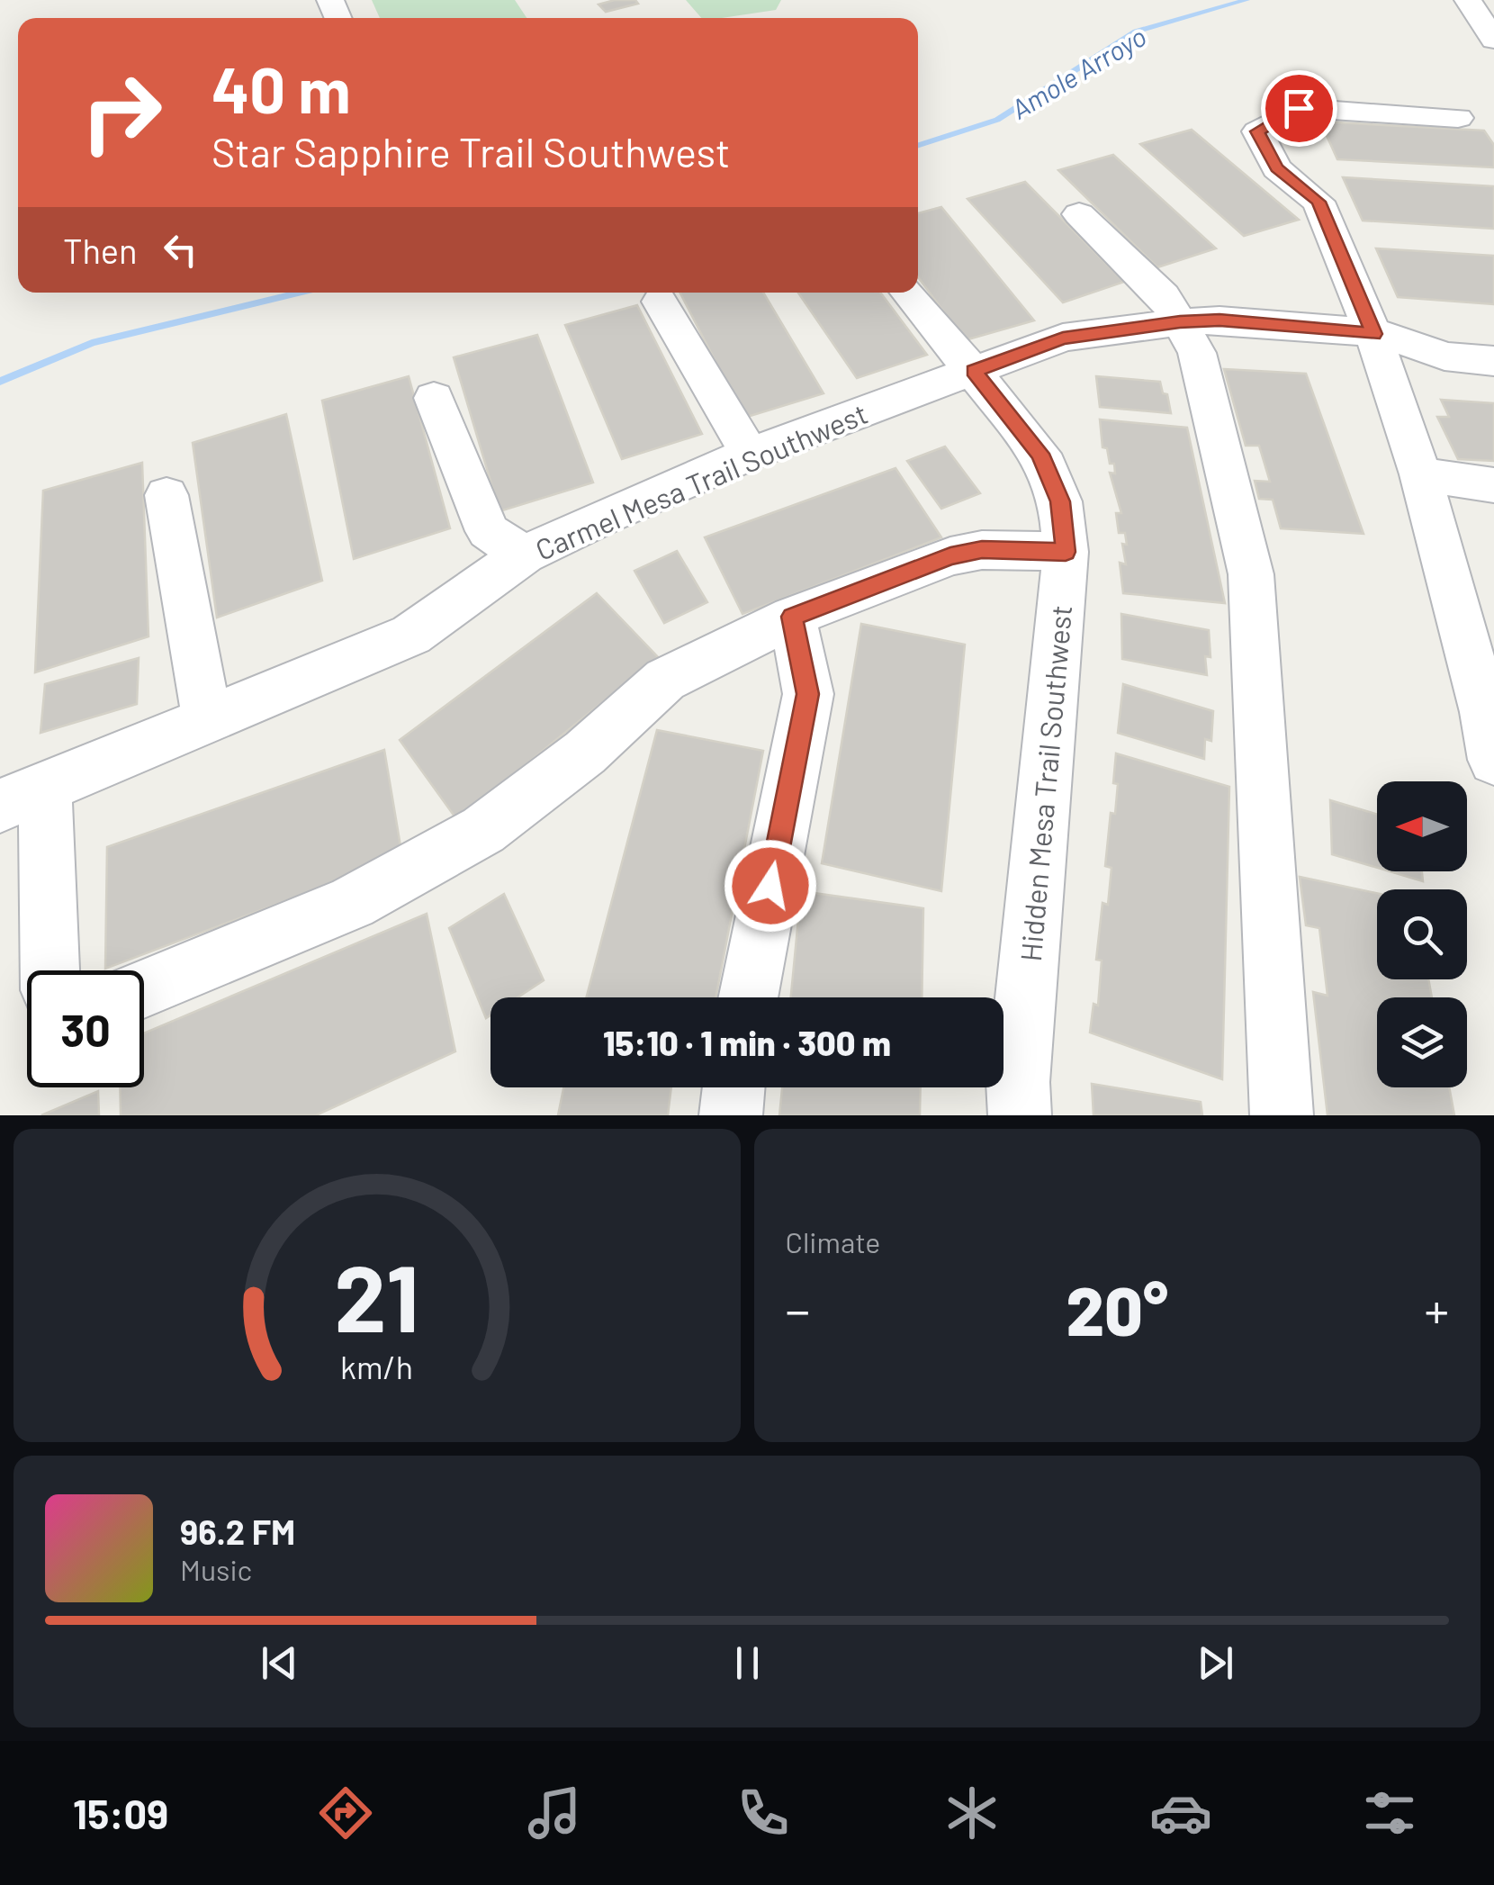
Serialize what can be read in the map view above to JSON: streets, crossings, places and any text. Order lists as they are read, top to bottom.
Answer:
{
  "streets": {
    "street": ["Carmel Mesa Trail Southwest", "Hidden Mesa Trail Southwest"]
  },
  "crossings": [
    ["Carmel Mesa Trail Southwest", "Hidden Mesa Trail Southwest"]
  ],
  "water": ["Amole Arroyo"],
  "north": "left",
  "page": {
    "turn": ["40 m", "Star Sapphire Trail Southwest"],
    "then": "Then",
    "limit": "30",
    "trip": "15:10 · 1 min · 300 m",
    "tile": "Climate",
    "heat": ["−", "20°", "+"],
    "song": ["96.2 FM", "Music"],
    "tabs": "15:09",
    "gauge": ["21", "km/h"]
  }
}
